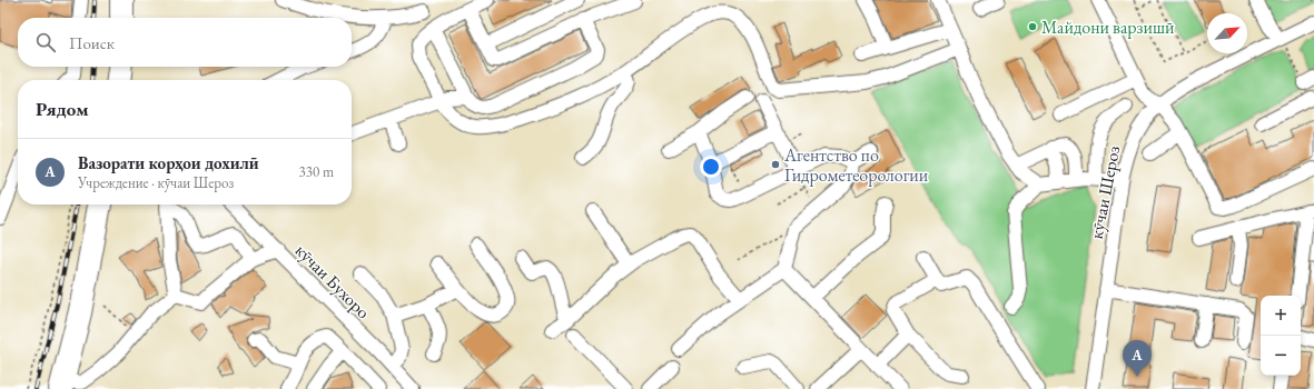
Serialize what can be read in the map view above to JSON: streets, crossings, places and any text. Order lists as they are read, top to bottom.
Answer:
{
  "streets": {
    "street": ["кӯчаи Шероз", "кӯчаи Бухоро"]
  },
  "places": ["Майдони варзишӣ", "Агентство по Гидрометеорологии"],
  "north": "top right",
  "page": {
    "search": "Поиск",
    "heading": "Рядом",
    "list": [
      {
        "mark": "A",
        "name": "Вазорати корҳои дохилӣ",
        "note": "Учреждение · кӯчаи Шероз",
        "value": "330 m"
      }
    ],
    "map_buttons": ["+", "−"],
    "pins": "A"
  }
}
